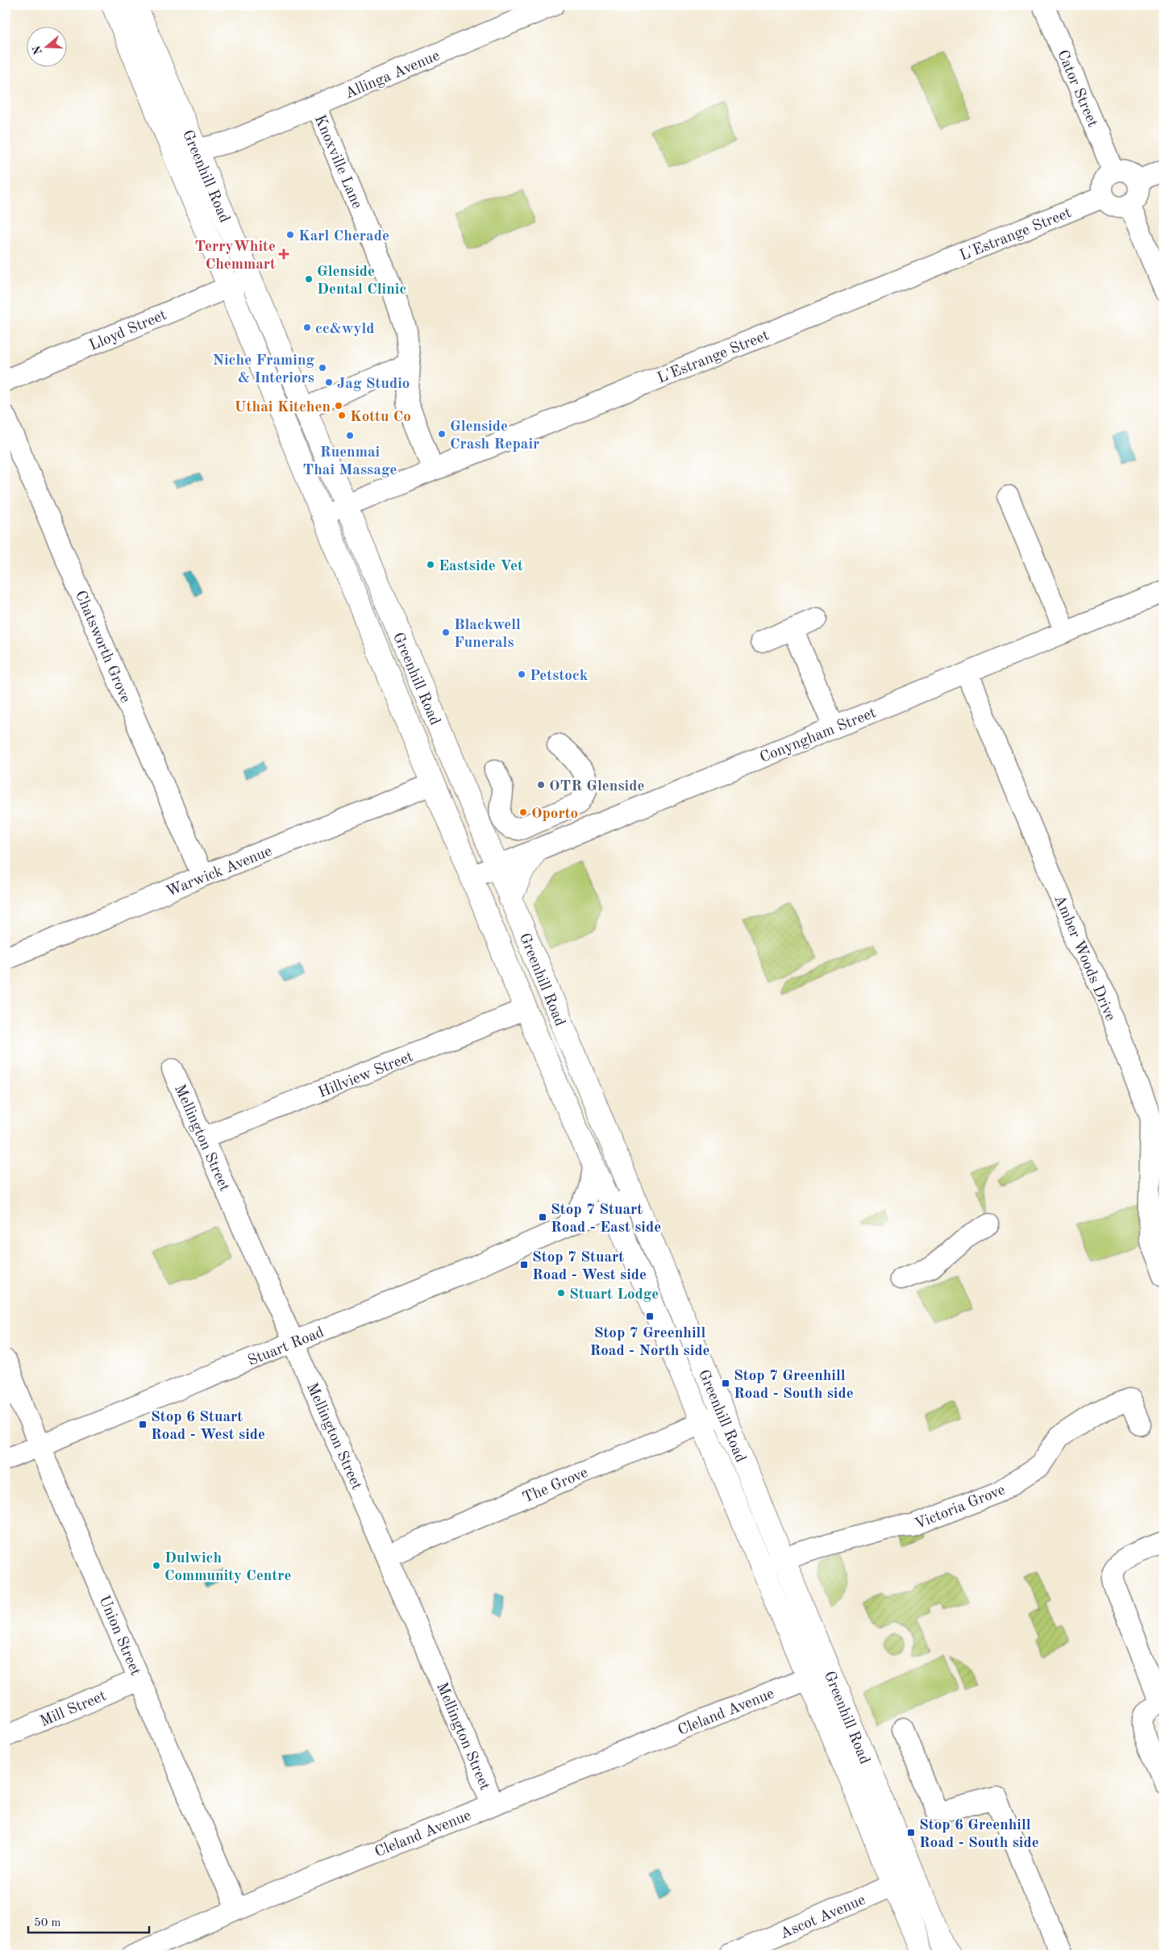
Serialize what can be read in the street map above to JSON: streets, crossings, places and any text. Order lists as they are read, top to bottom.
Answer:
{
  "streets": {
    "main road": ["Greenhill Road"],
    "street": [
      "Allinga Avenue",
      "Cator Street",
      "Knoxville Lane",
      "L'Estrange Street",
      "Lloyd Street",
      "Chatsworth Grove",
      "Conyngham Street",
      "Warwick Avenue",
      "Amber Woods Drive",
      "Hillview Street",
      "Mellington Street",
      "Stuart Road",
      "The Grove",
      "Victoria Grove",
      "Union Street",
      "Mill Street",
      "Cleland Avenue",
      "Ascot Avenue"
    ]
  },
  "crossings": [
    ["Allinga Avenue", "Knoxville Lane"],
    ["Allinga Avenue", "Greenhill Road"],
    ["Cator Street", "L'Estrange Street"],
    ["Knoxville Lane", "L'Estrange Street"],
    ["Greenhill Road", "L'Estrange Street"],
    ["Greenhill Road", "Lloyd Street"],
    ["Greenhill Road", "Conyngham Street"],
    ["Greenhill Road", "Warwick Avenue"],
    ["Greenhill Road", "Hillview Street"],
    ["Greenhill Road", "Stuart Road"],
    ["Greenhill Road", "The Grove"],
    ["Greenhill Road", "Victoria Grove"],
    ["Greenhill Road", "Cleland Avenue"],
    ["Greenhill Road", "Ascot Avenue"],
    ["Chatsworth Grove", "Warwick Avenue"],
    ["Conyngham Street", "Amber Woods Drive"],
    ["Hillview Street", "Mellington Street"],
    ["Mellington Street", "Stuart Road"],
    ["Mellington Street", "The Grove"],
    ["Mellington Street", "Cleland Avenue"],
    ["Stuart Road", "Union Street"],
    ["Union Street", "Mill Street"],
    ["Union Street", "Cleland Avenue"]
  ],
  "places": {
    "other": [
      "Karl Cherade",
      "Glenside Dental Clinic",
      "cc&wyld",
      "Niche Framing & Interiors",
      "Jag Studio",
      "Uthai Kitchen",
      "Kottu Co",
      "Glenside Crash Repair",
      "Ruenmai Thai Massage",
      "Eastside Vet",
      "Blackwell Funerals",
      "Petstock",
      "OTR Glenside",
      "Oporto",
      "Stuart Lodge",
      "Dulwich Community Centre"
    ],
    "health": ["TerryWhite Chemmart"],
    "transit": [
      "Stop 7 Stuart Road - East side",
      "Stop 7 Stuart Road - West side",
      "Stop 7 Greenhill Road - North side",
      "Stop 7 Greenhill Road - South side",
      "Stop 6 Stuart Road - West side",
      "Stop 6 Greenhill Road - South side"
    ]
  },
  "scale_bar": "50 m",
  "north": "left"
}
